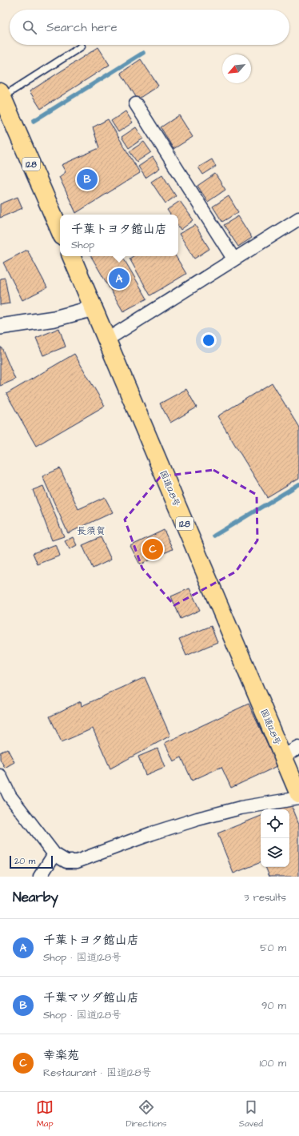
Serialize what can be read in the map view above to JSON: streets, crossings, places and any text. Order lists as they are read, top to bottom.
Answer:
{
  "streets": {
    "highway": ["128", "国道128号"]
  },
  "districts": ["長須賀"],
  "scale_bar": "20 m",
  "north": "bottom left",
  "page": {
    "search": "Search here",
    "pins": ["B", "A", "C"],
    "popup": ["千葉トヨタ館山店", "Shop"],
    "scale": "20 m",
    "heading": ["Nearby", "3 results"],
    "list": [
      {
        "mark": "A",
        "name": "千葉トヨタ館山店",
        "note": "Shop · 国道128号",
        "value": "50 m"
      },
      {
        "mark": "B",
        "name": "千葉マツダ館山店",
        "note": "Shop · 国道128号",
        "value": "90 m"
      },
      {
        "mark": "C",
        "name": "幸楽苑",
        "note": "Restaurant · 国道128号",
        "value": "100 m"
      }
    ],
    "nav": ["Map", "Directions", "Saved"]
  }
}
